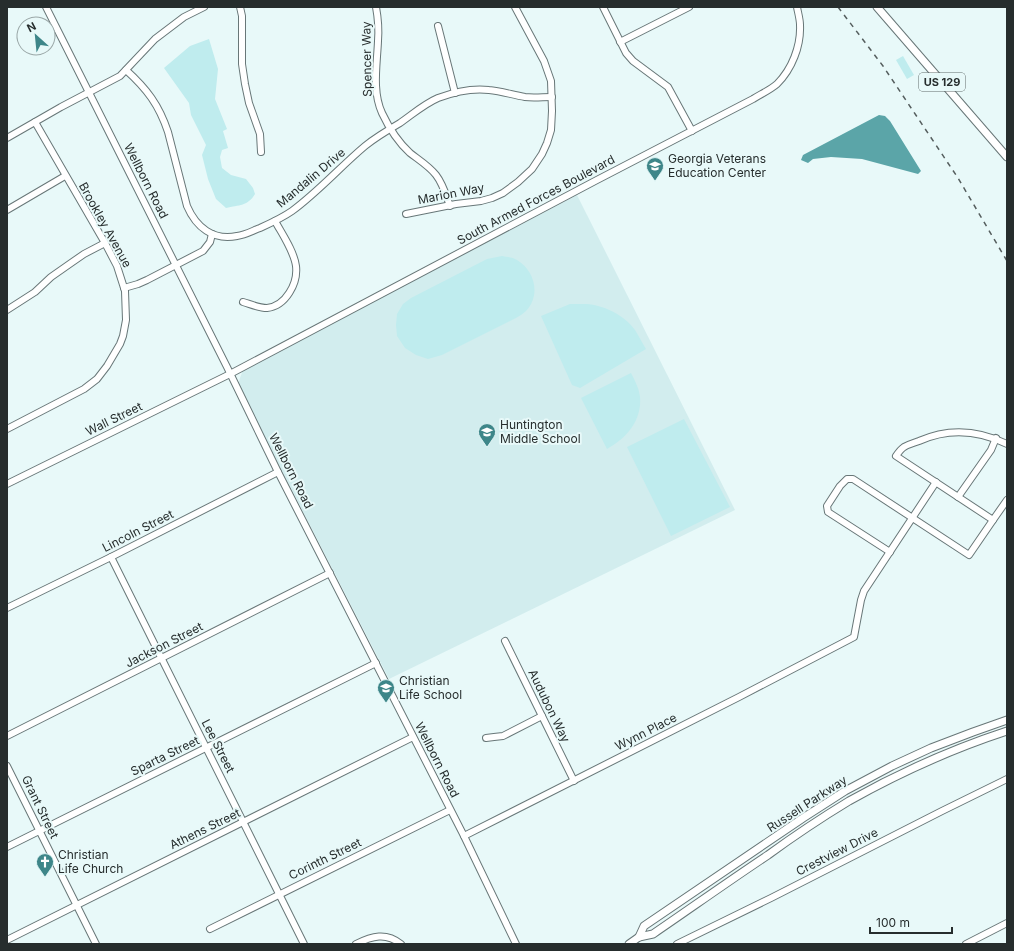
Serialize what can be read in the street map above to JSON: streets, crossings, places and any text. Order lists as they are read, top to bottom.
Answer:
{
  "streets": {
    "main road": ["US 129", "Russell Parkway"],
    "street": [
      "Spencer Way",
      "Mandalin Drive",
      "Wellborn Road",
      "Marion Way",
      "South Armed Forces Boulevard",
      "Brookley Avenue",
      "Wall Street",
      "Lincoln Street",
      "Jackson Street",
      "Audubon Way",
      "Wynn Place",
      "Lee Street",
      "Sparta Street",
      "Grant Street",
      "Athens Street",
      "Crestview Drive",
      "Corinth Street"
    ]
  },
  "crossings": [
    ["Spencer Way", "Mandalin Drive"],
    ["Spencer Way", "Marion Way"],
    ["Mandalin Drive", "Marion Way"],
    ["Wellborn Road", "South Armed Forces Boulevard"],
    ["Wellborn Road", "Wall Street"],
    ["Wellborn Road", "Lincoln Street"],
    ["Wellborn Road", "Jackson Street"],
    ["Wellborn Road", "Wynn Place"],
    ["Wellborn Road", "Sparta Street"],
    ["Wellborn Road", "Athens Street"],
    ["Wellborn Road", "Corinth Street"],
    ["South Armed Forces Boulevard", "Wall Street"],
    ["Lincoln Street", "Lee Street"],
    ["Jackson Street", "Lee Street"],
    ["Audubon Way", "Wynn Place"],
    ["Lee Street", "Sparta Street"],
    ["Lee Street", "Athens Street"],
    ["Lee Street", "Corinth Street"],
    ["Sparta Street", "Grant Street"],
    ["Grant Street", "Athens Street"]
  ],
  "places": {
    "school or university": ["Georgia Veterans Education Center", "Huntington Middle School", "Christian Life School"],
    "church": ["Christian Life Church"]
  },
  "scale_bar": "100 m",
  "north": "top left"
}
